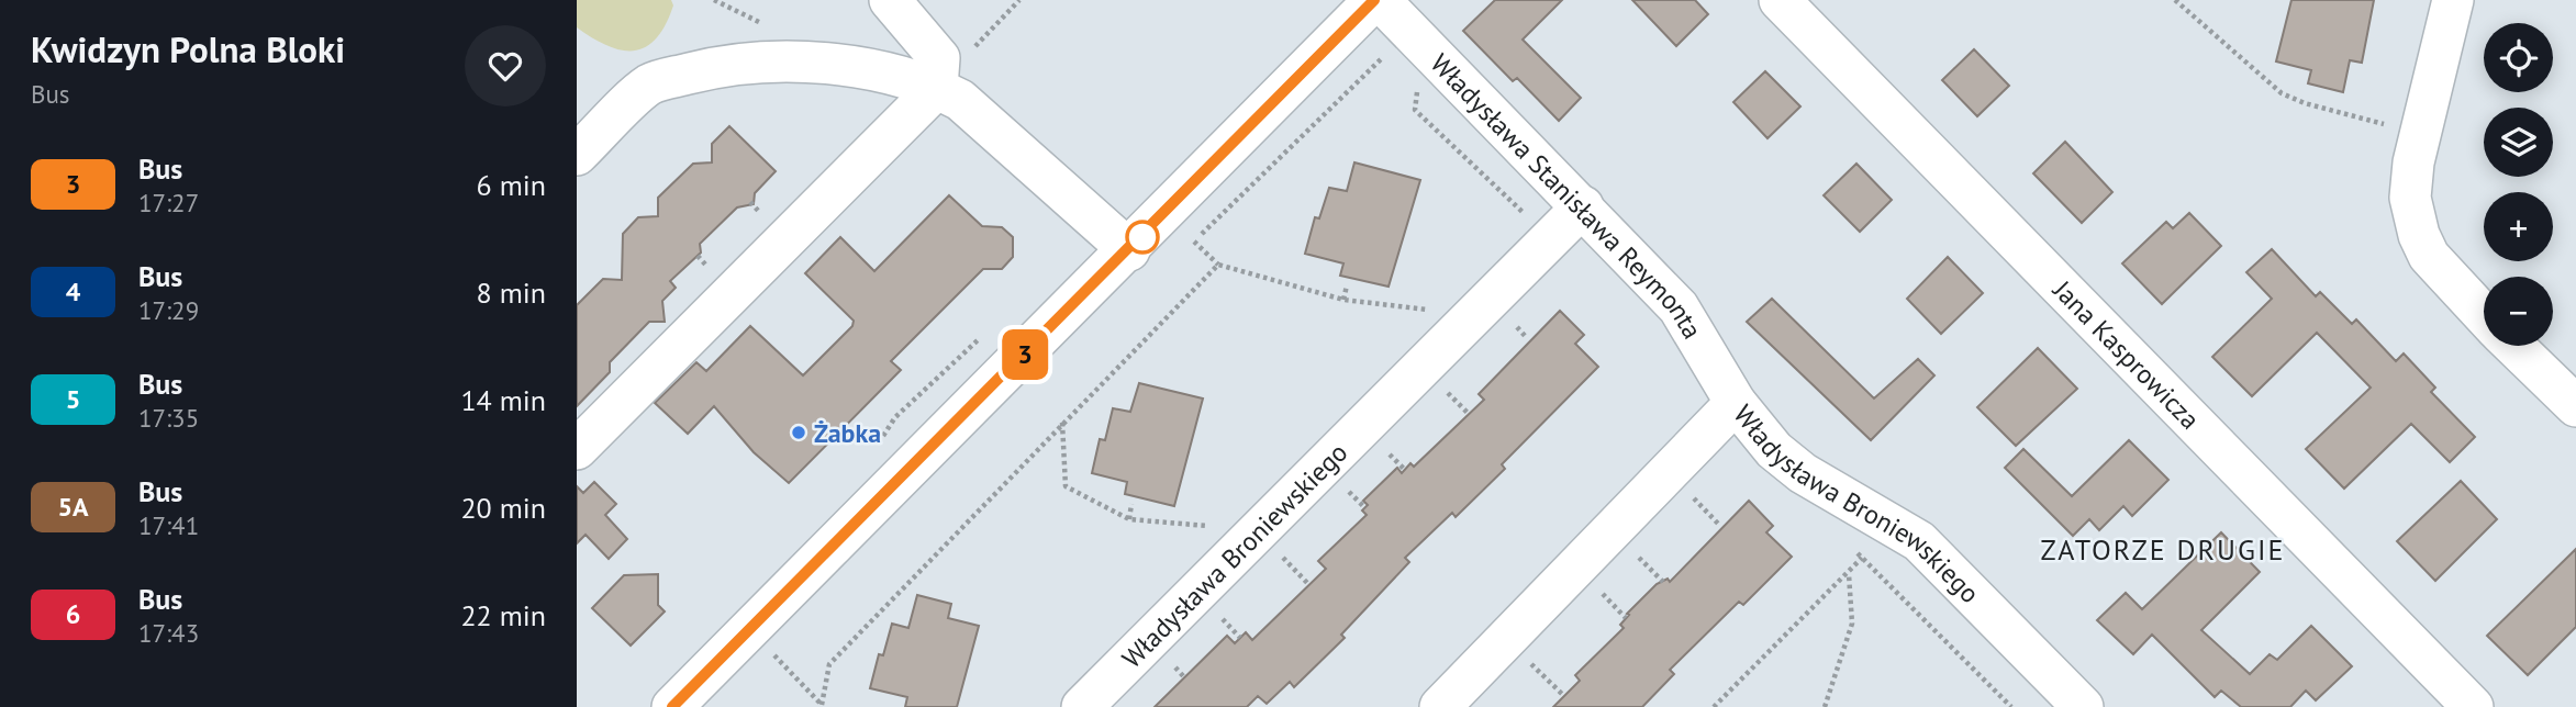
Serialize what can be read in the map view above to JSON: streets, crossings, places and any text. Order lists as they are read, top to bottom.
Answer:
{
  "streets": {
    "street": ["Władysława Stanisława Reymonta", "Jana Kasprowicza", "Władysława Broniewskiego"]
  },
  "crossings": [
    ["Władysława Stanisława Reymonta", "Władysława Broniewskiego"]
  ],
  "districts": ["ZATORZE DRUGIE"],
  "places": ["Żabka"],
  "lines": ["bus line 3"],
  "page": {
    "heading": ["Kwidzyn Polna Bloki", "Bus"],
    "on_map": "3",
    "map_buttons": ["+", "−"],
    "list": [
      {
        "mark": "3",
        "name": "Bus",
        "note": "17:27",
        "value": "6 min"
      },
      {
        "mark": "4",
        "name": "Bus",
        "note": "17:29",
        "value": "8 min"
      },
      {
        "mark": "5",
        "name": "Bus",
        "note": "17:35",
        "value": "14 min"
      },
      {
        "mark": "5A",
        "name": "Bus",
        "note": "17:41",
        "value": "20 min"
      },
      {
        "mark": "6",
        "name": "Bus",
        "note": "17:43",
        "value": "22 min"
      }
    ]
  }
}
